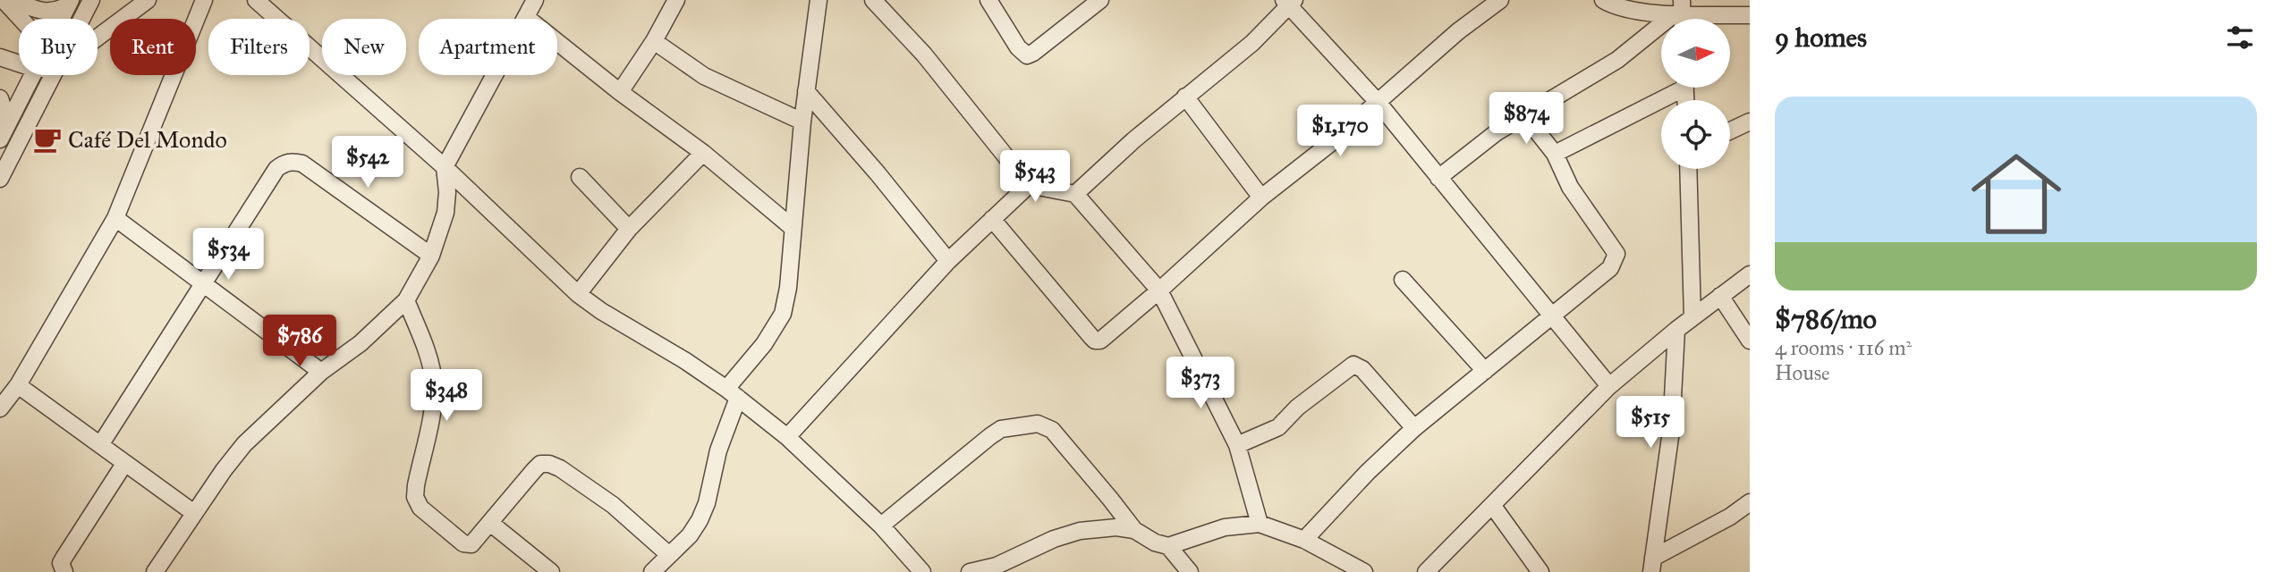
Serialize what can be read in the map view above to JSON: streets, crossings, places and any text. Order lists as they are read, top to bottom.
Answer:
{
  "places": {
    "cafe": ["Café Del Mondo"]
  },
  "north": "right",
  "page": {
    "heading": "9 homes",
    "chip": [
      "Buy",
      "Rent",
      "Filters",
      "New",
      "Apartment"
    ],
    "list": [
      {
        "name": "$786/mo",
        "note": "4 rooms · 116 m² · House"
      }
    ],
    "price": [
      "$874",
      "$1,170",
      "$542",
      "$543",
      "$534",
      "$786",
      "$373",
      "$348",
      "$515"
    ]
  }
}
